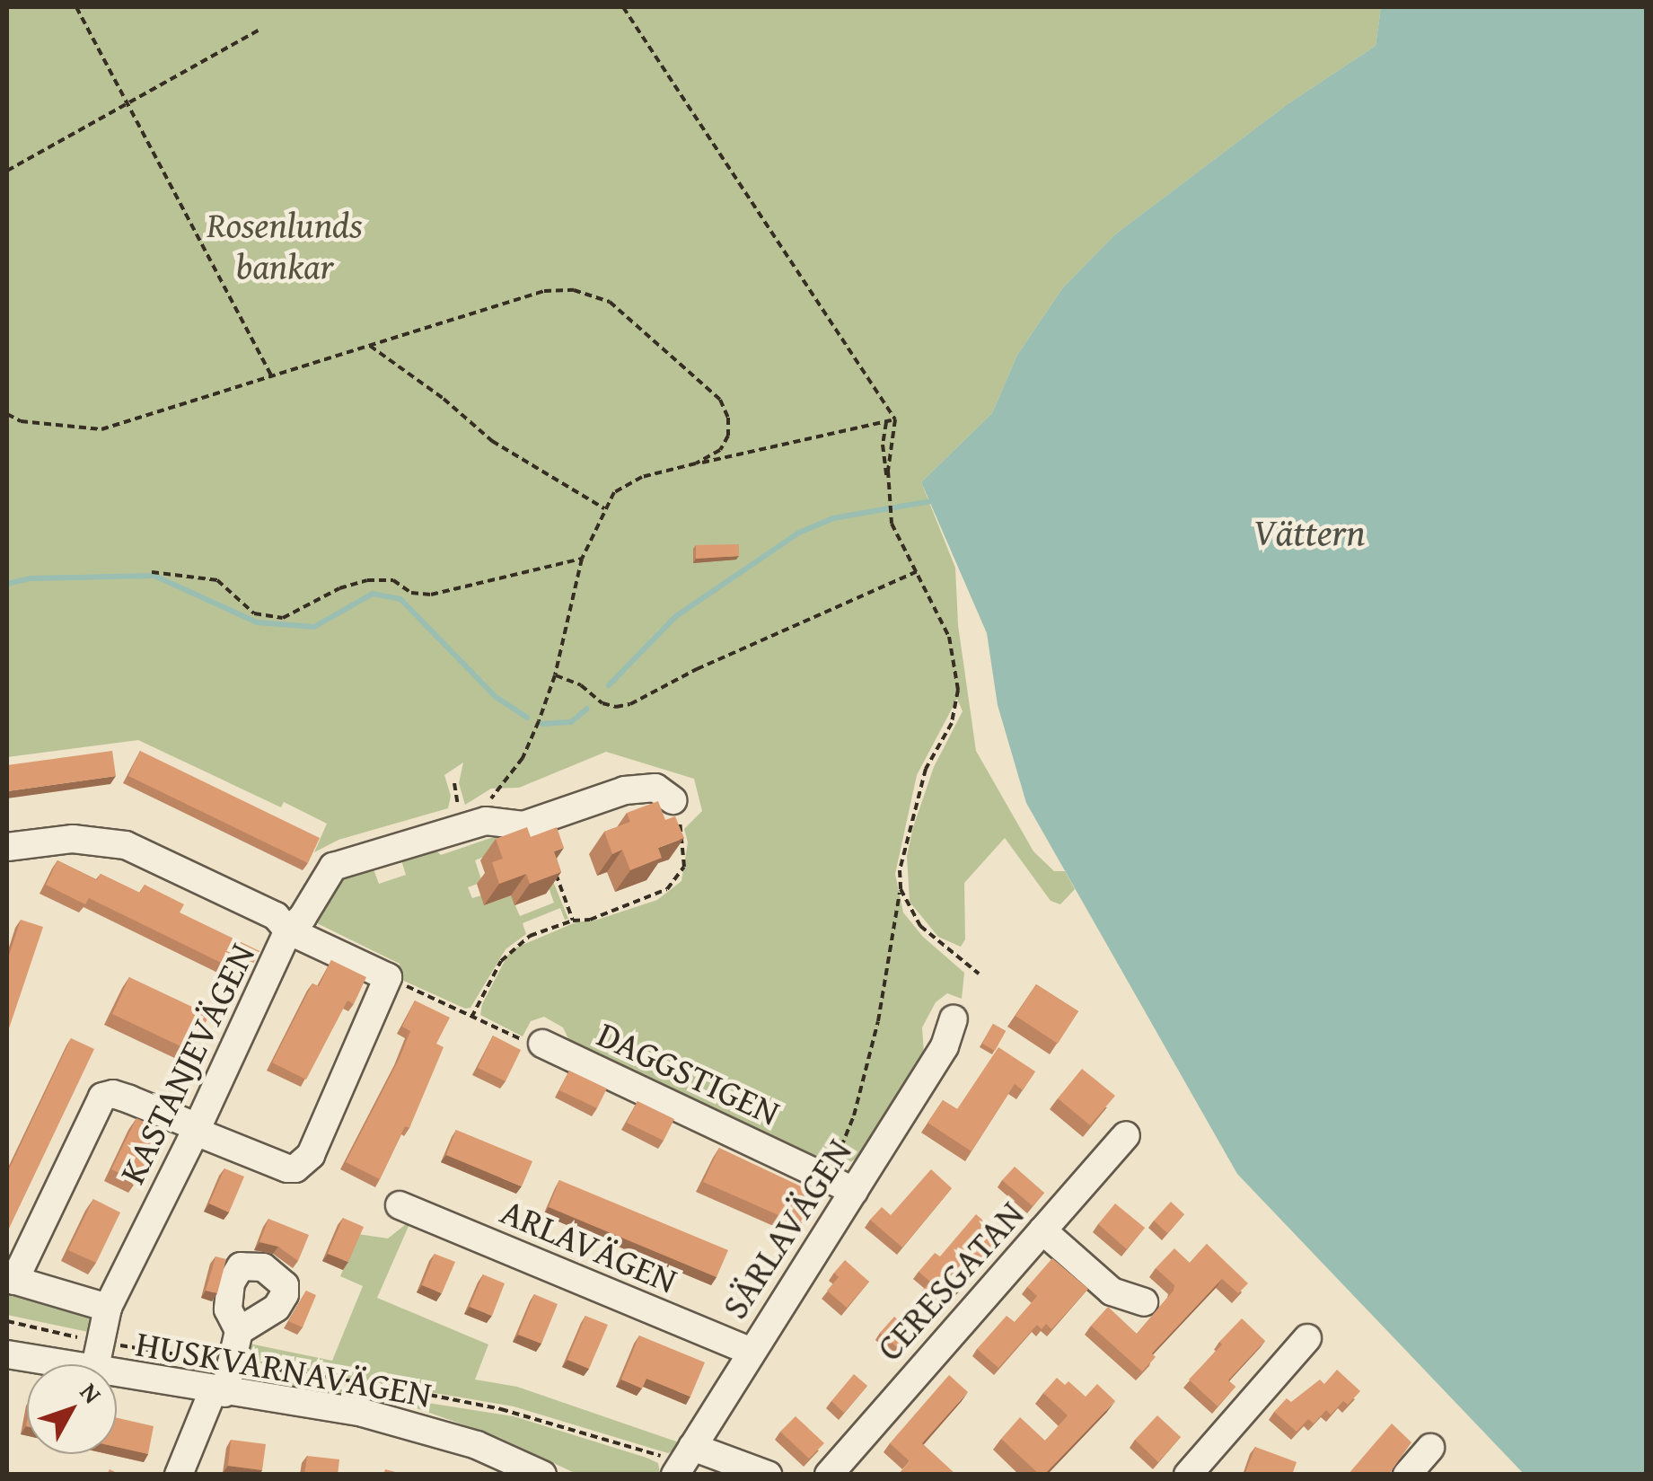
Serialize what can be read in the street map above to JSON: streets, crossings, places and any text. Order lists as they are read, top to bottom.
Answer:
{
  "streets": {
    "street": [
      "KASTANJEVÄGEN",
      "DAGGSTIGEN",
      "SÄRLAVÄGEN",
      "ARLAVÄGEN",
      "CERESGATAN",
      "HUSKVARNAVÄGEN"
    ]
  },
  "crossings": [
    ["DAGGSTIGEN", "SÄRLAVÄGEN"],
    ["SÄRLAVÄGEN", "ARLAVÄGEN"]
  ],
  "water": ["Vättern"],
  "parks": ["Rosenlunds bankar"],
  "north": "top right"
}
